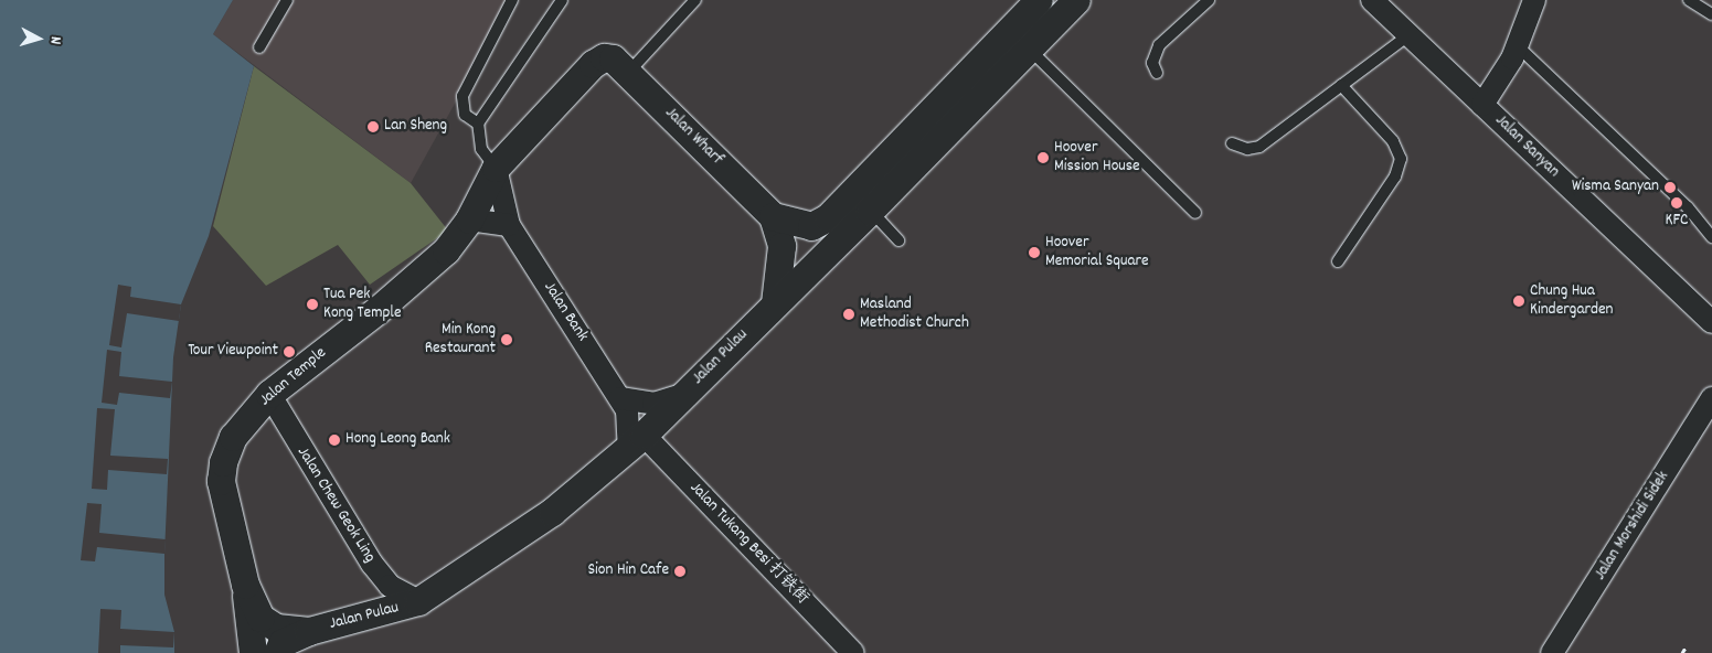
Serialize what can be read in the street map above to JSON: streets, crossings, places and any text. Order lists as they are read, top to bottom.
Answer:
{
  "streets": {
    "street": [
      "Jalan Wharf",
      "Jalan Sanyan",
      "Jalan Bank",
      "Jalan Pulau",
      "Jalan Temple",
      "Jalan Chew Geok Ling",
      "Jalan Morshidi Sidek",
      "Jalan Tukang Besi 打铁街"
    ]
  },
  "crossings": [
    ["Jalan Wharf", "Jalan Pulau"],
    ["Jalan Wharf", "Jalan Temple"],
    ["Jalan Bank", "Jalan Pulau"],
    ["Jalan Bank", "Jalan Temple"],
    ["Jalan Bank", "Jalan Tukang Besi 打铁街"],
    ["Jalan Pulau", "Jalan Temple"],
    ["Jalan Pulau", "Jalan Chew Geok Ling"],
    ["Jalan Pulau", "Jalan Tukang Besi 打铁街"],
    ["Jalan Temple", "Jalan Chew Geok Ling"]
  ],
  "places": [
    "Lan Sheng",
    "Hoover Mission House",
    "Wisma Sanyan",
    "KFC",
    "Hoover Memorial Square",
    "Chung Hua Kindergarden",
    "Tua Pek Kong Temple",
    "Masland Methodist Church",
    "Min Kong Restaurant",
    "Tour Viewpoint",
    "Hong Leong Bank",
    "Sion Hin Cafe"
  ],
  "north": "right"
}
